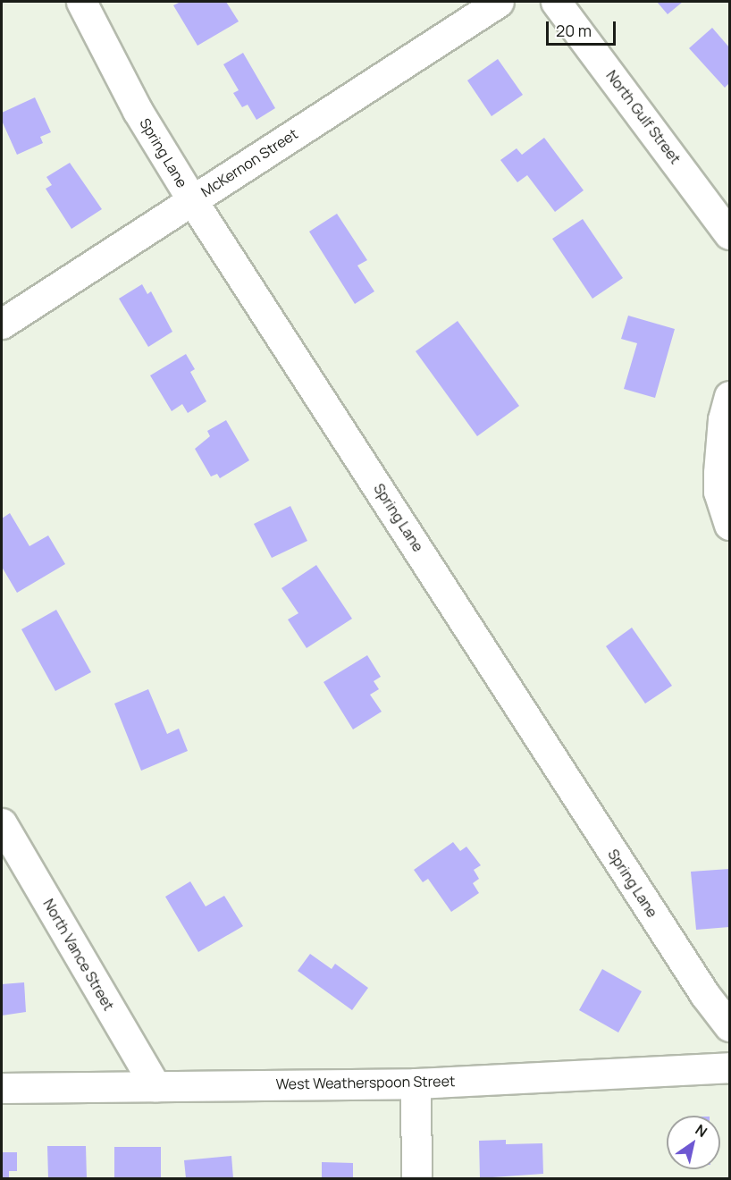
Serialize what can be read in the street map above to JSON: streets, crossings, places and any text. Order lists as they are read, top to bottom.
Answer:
{
  "streets": {
    "street": [
      "North Gulf Street",
      "Spring Lane",
      "McKernon Street",
      "North Vance Street",
      "West Weatherspoon Street"
    ]
  },
  "crossings": [
    ["Spring Lane", "McKernon Street"],
    ["North Vance Street", "West Weatherspoon Street"]
  ],
  "scale_bar": "20 m",
  "north": "top right"
}
